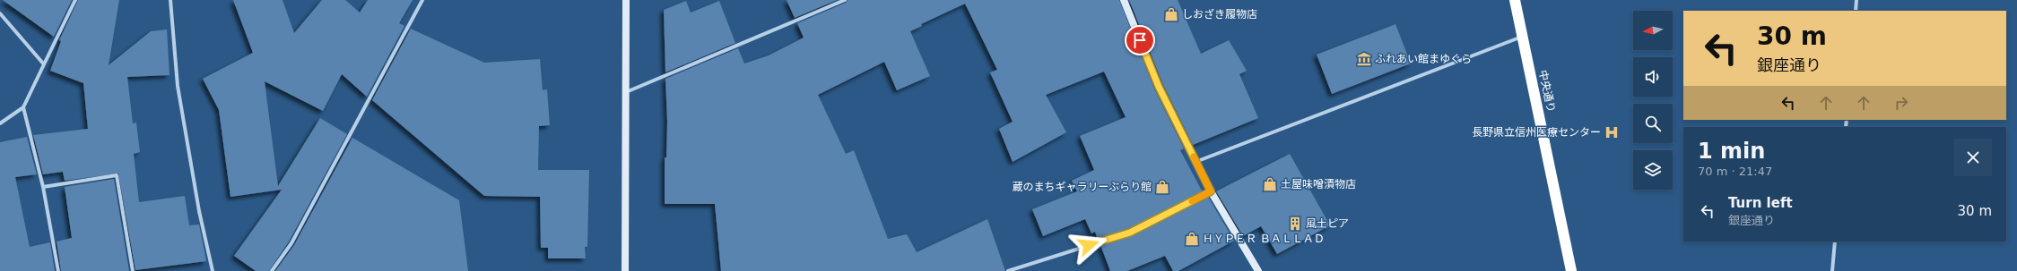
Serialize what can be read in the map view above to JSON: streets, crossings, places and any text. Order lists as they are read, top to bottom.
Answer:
{
  "streets": {
    "highway": ["中央通り"]
  },
  "places": {
    "shop": [
      "しおざき履物店",
      "土屋味噌漬物店",
      "蔵のまちギャラリーぶらり館",
      "ＨＹＰＥＲ ＢＡＬＬＡＤ"
    ],
    "museum": ["ふれあい館まゆぐら"],
    "hospital": ["長野県立信州医療センター"],
    "building": ["風土ピア"]
  },
  "north": "left",
  "page": {
    "turn": ["30 m", "銀座通り"],
    "heading": ["1 min", "70 m · 21:47"],
    "list": [
      {
        "name": "Turn left",
        "note": "銀座通り",
        "value": "30 m"
      }
    ]
  }
}
